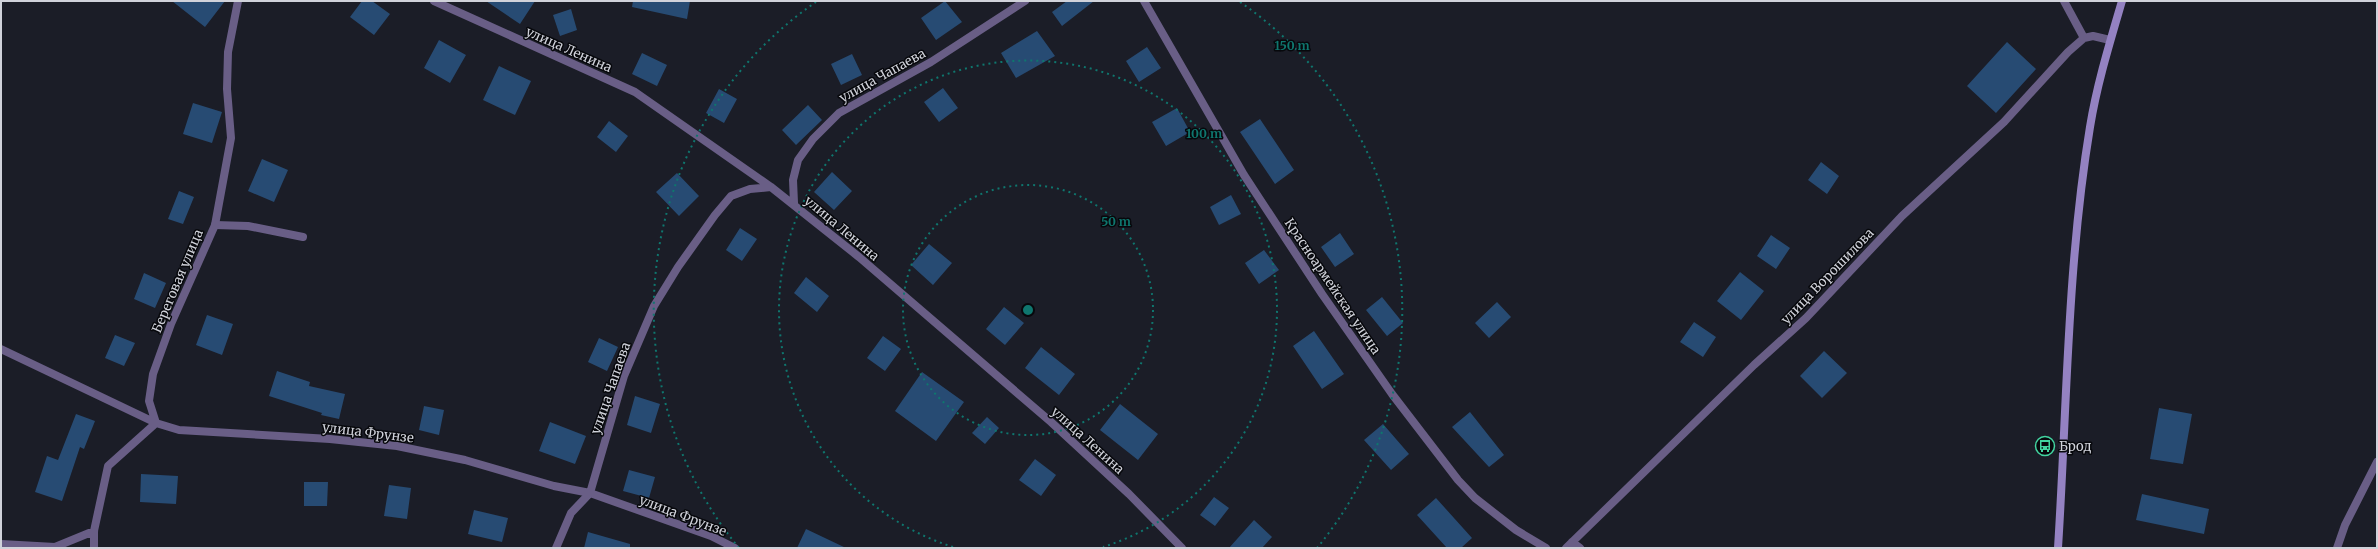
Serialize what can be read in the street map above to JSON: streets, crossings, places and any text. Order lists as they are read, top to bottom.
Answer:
{
  "streets": {
    "street": [
      "улица Ленина",
      "улица Чапаева",
      "улица Ворошилова",
      "Береговая улица",
      "Красноармейская улица",
      "улица Фрунзе"
    ]
  },
  "crossings": [
    ["улица Ленина", "улица Чапаева"],
    ["улица Чапаева", "улица Фрунзе"],
    ["Береговая улица", "улица Фрунзе"]
  ],
  "places": {
    "bus stop": ["Брод"]
  },
  "rings": ["150 m", "100 m", "50 m"]
}
